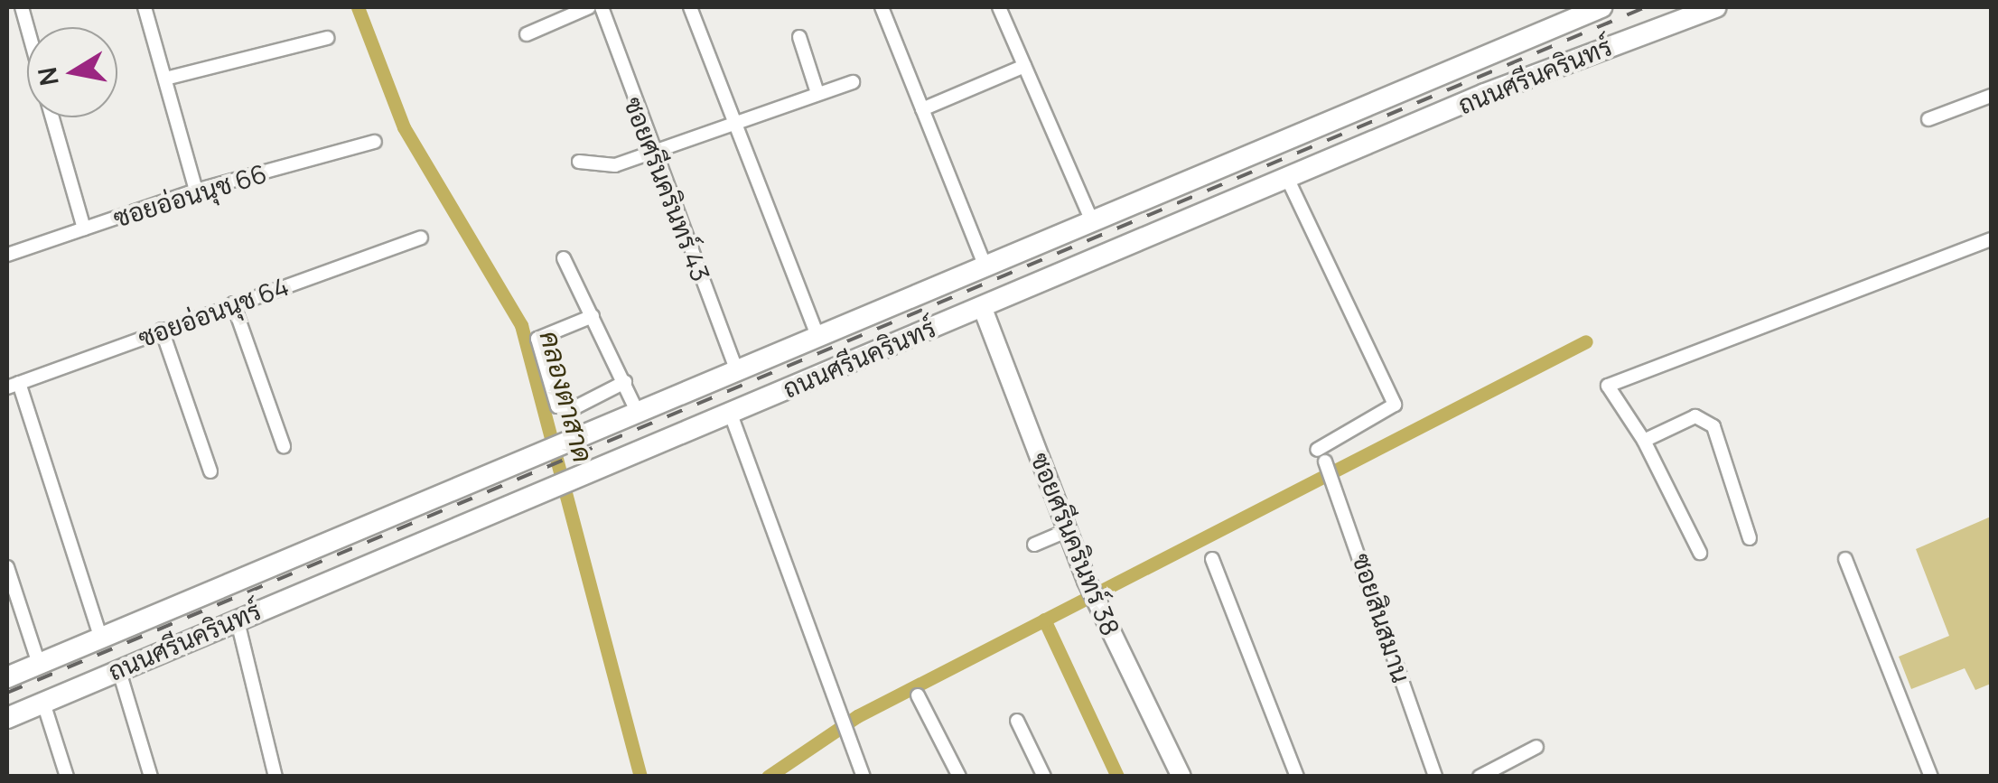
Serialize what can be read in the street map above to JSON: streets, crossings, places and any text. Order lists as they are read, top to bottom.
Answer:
{
  "streets": {
    "main road": ["ถนนศรีนครินทร์"],
    "street": [
      "ซอยศรีนครินทร์ 43",
      "ซอยอ่อนนุช 66",
      "ซอยอ่อนนุช 64",
      "ซอยศรีนครินทร์ 38",
      "ซอยสินสมาน"
    ]
  },
  "crossings": [
    ["ถนนศรีนครินทร์", "ซอยศรีนครินทร์ 43"],
    ["ถนนศรีนครินทร์", "ซอยศรีนครินทร์ 38"],
    ["ถนนศรีนครินทร์", "ซอยสินสมาน"]
  ],
  "water": ["คลองตาสาด"],
  "north": "left"
}
